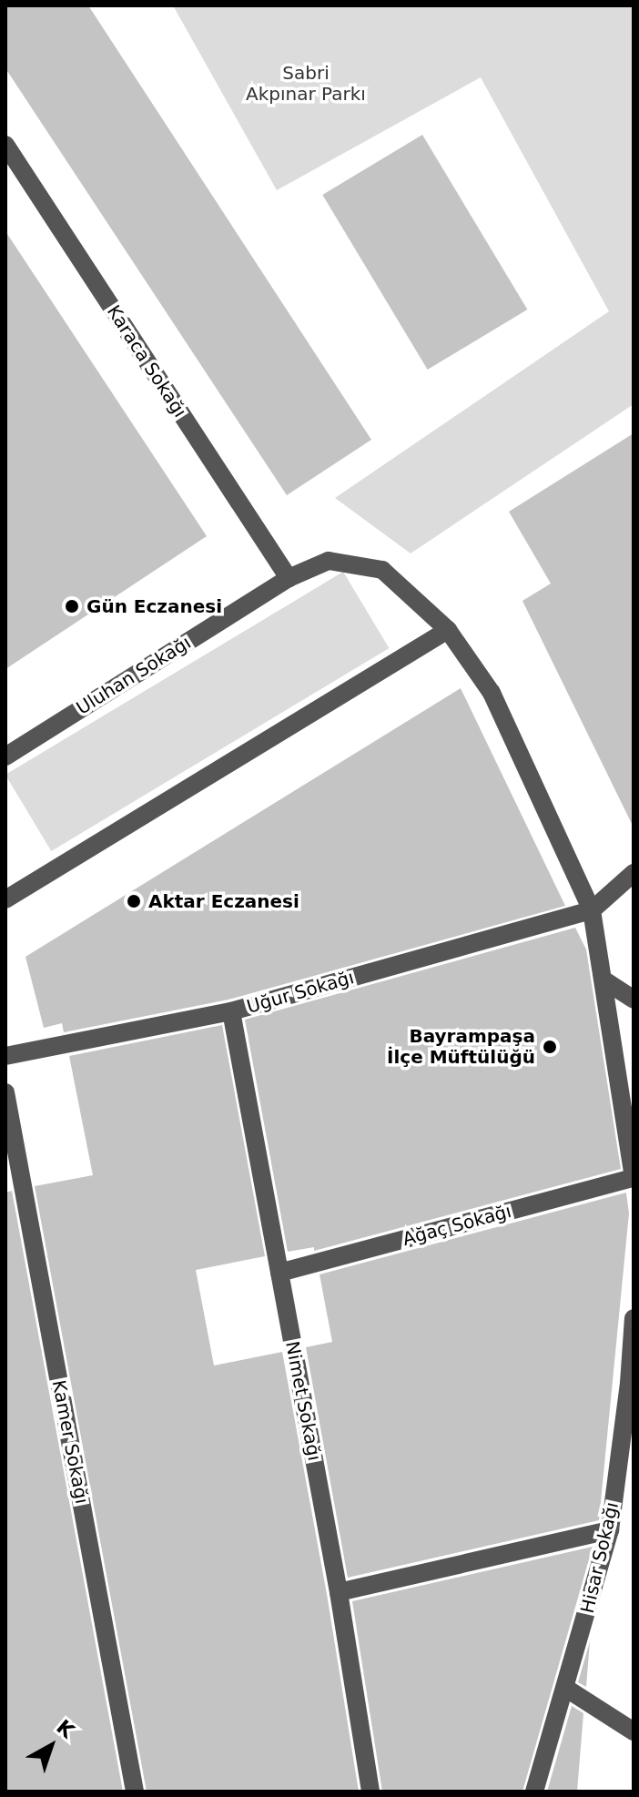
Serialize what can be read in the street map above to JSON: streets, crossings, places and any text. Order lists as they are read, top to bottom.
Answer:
{
  "streets": {
    "street": [
      "Karaca Sokağı",
      "Uluhan Sokağı",
      "Uğur Sokağı",
      "Ağaç Sokağı",
      "Nimet Sokağı",
      "Kamer Sokağı",
      "Hisar Sokağı"
    ]
  },
  "crossings": [
    ["Karaca Sokağı", "Uluhan Sokağı"],
    ["Uluhan Sokağı", "Uğur Sokağı"],
    ["Uğur Sokağı", "Nimet Sokağı"],
    ["Ağaç Sokağı", "Nimet Sokağı"]
  ],
  "parks": ["Sabri Akpınar Parkı"],
  "places": ["Gün Eczanesi", "Aktar Eczanesi", "Bayrampaşa İlçe Müftülüğü"],
  "north": "top right"
}
